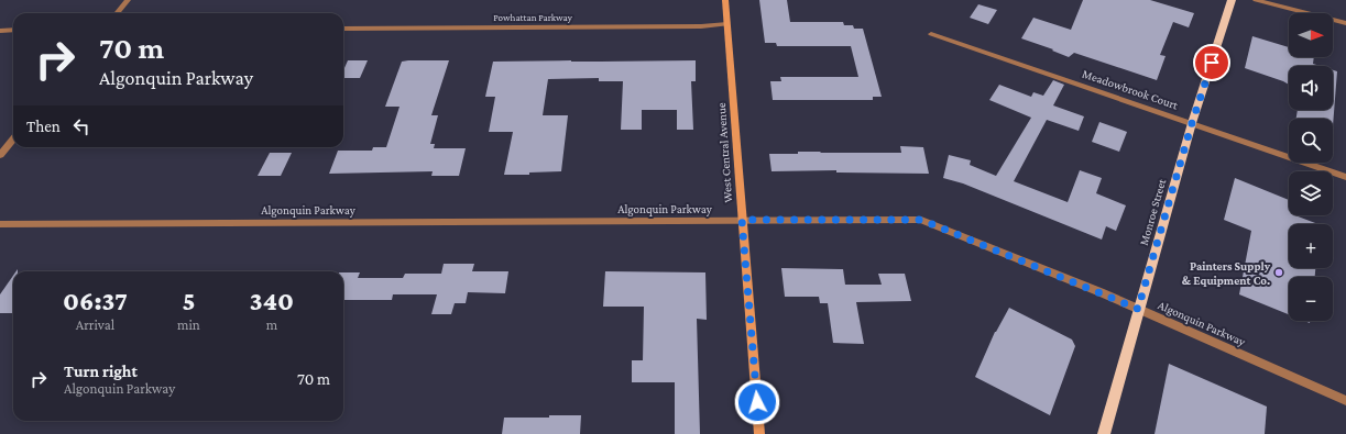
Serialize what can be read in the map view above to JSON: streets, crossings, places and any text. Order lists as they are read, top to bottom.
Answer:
{
  "streets": {
    "main road": ["West Central Avenue", "Monroe Street"],
    "street": ["Powhattan Parkway", "Meadowbrook Court", "Algonquin Parkway"]
  },
  "crossings": [
    ["Powhattan Parkway", "West Central Avenue"],
    ["Meadowbrook Court", "Monroe Street"],
    ["West Central Avenue", "Algonquin Parkway"],
    ["Algonquin Parkway", "Monroe Street"]
  ],
  "places": ["Painters Supply & Equipment Co."],
  "north": "right",
  "page": {
    "map_buttons": ["+", "−"],
    "turn": ["70 m", "Algonquin Parkway"],
    "then": "Then",
    "eta": [
      "06:37",
      "Arrival",
      "5",
      "min",
      "340",
      "m"
    ],
    "list": [
      {
        "name": "Turn right",
        "note": "Algonquin Parkway",
        "value": "70 m"
      }
    ]
  }
}
